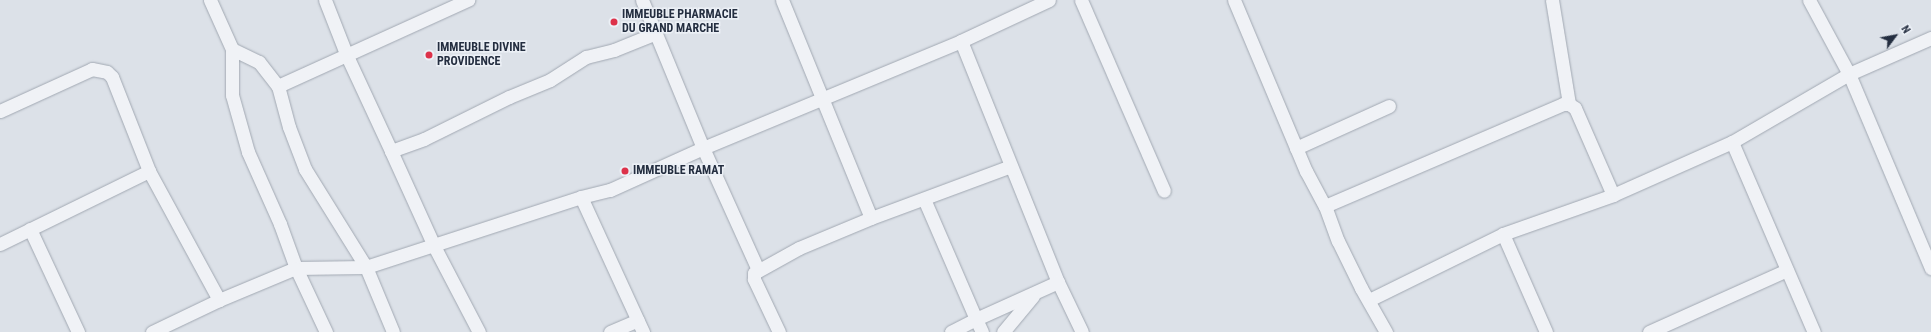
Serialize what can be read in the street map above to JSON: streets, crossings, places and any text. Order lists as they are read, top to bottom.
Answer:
{
  "places": ["IMMEUBLE PHARMACIE DU GRAND MARCHE", "IMMEUBLE DIVINE PROVIDENCE", "IMMEUBLE RAMAT"],
  "north": "top right"
}
